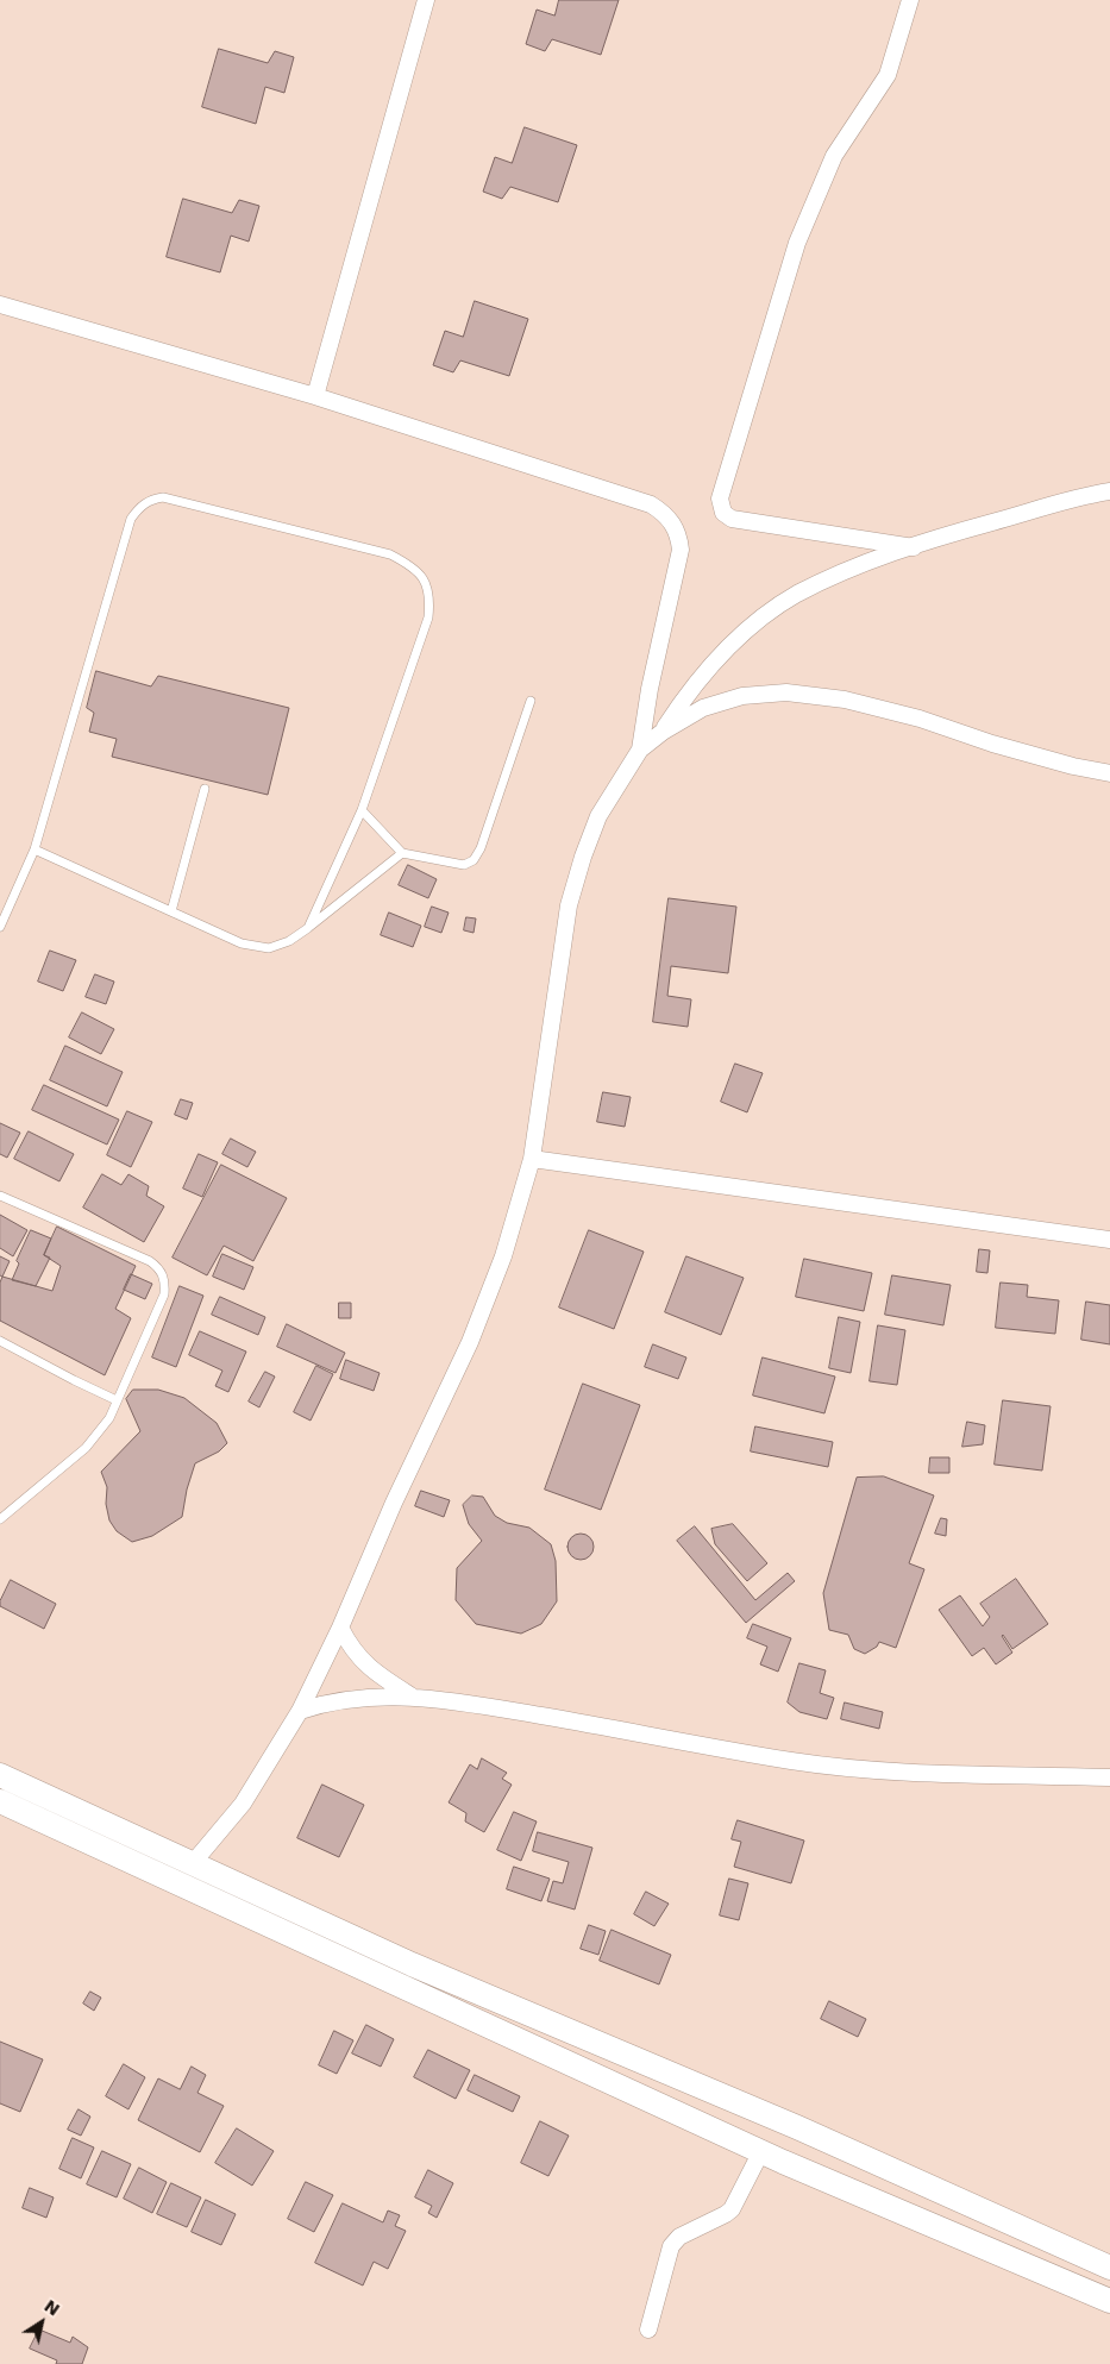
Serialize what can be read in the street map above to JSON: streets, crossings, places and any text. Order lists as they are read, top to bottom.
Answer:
{
  "north": "top right"
}
